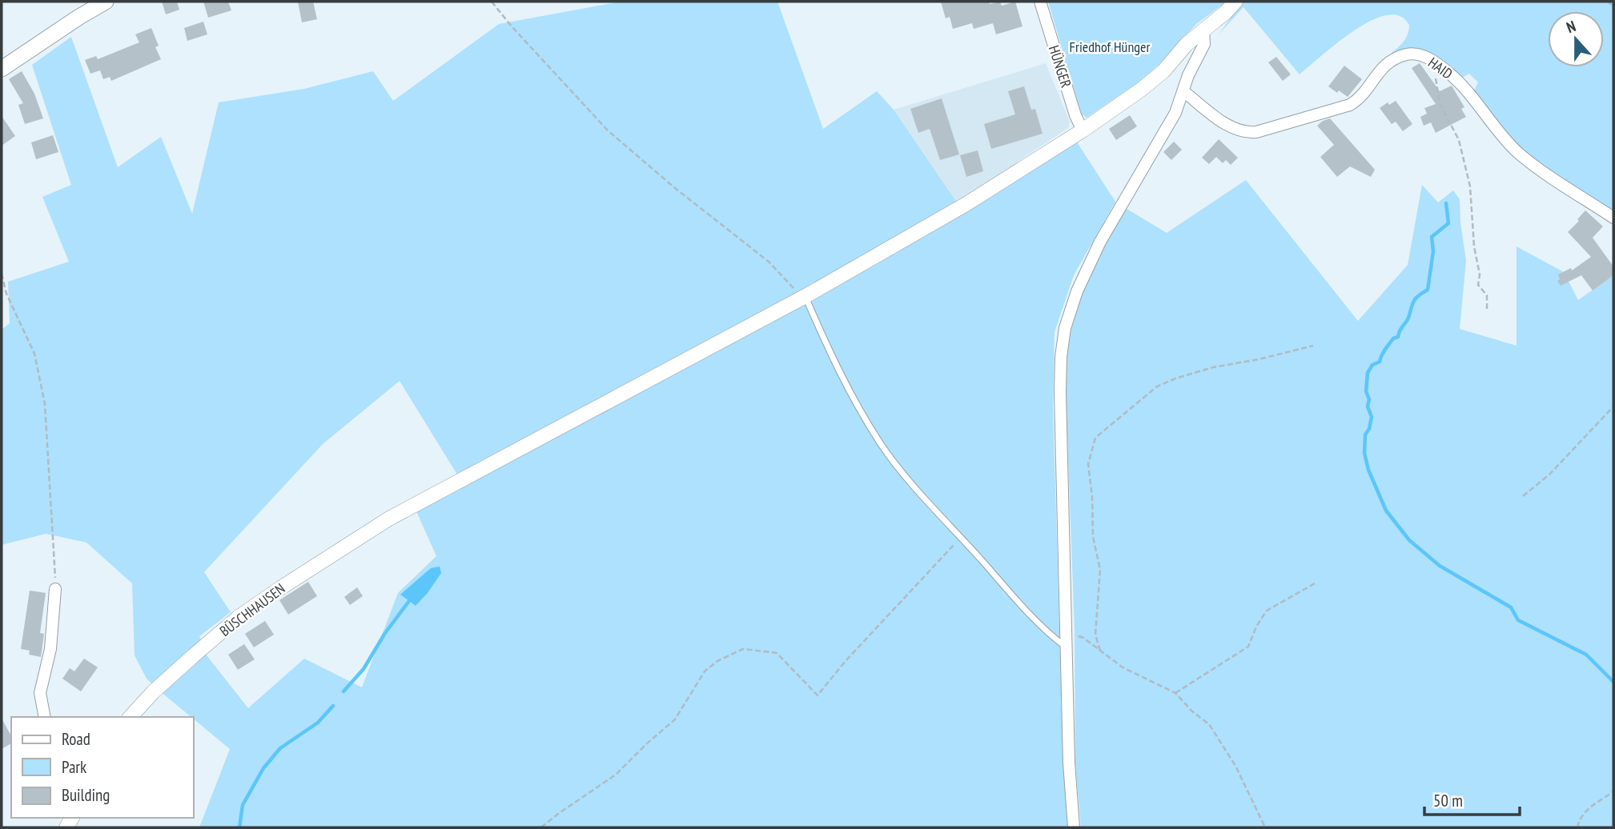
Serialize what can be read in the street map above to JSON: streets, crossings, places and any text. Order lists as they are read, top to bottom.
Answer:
{
  "streets": {
    "street": ["HÜNGER", "HAID", "BÜSCHHAUSEN"]
  },
  "crossings": [
    ["HÜNGER", "BÜSCHHAUSEN"]
  ],
  "parks": ["Friedhof Hünger"],
  "legend": ["Road", "Park", "Building"],
  "scale_bar": "50 m",
  "north": "top"
}
